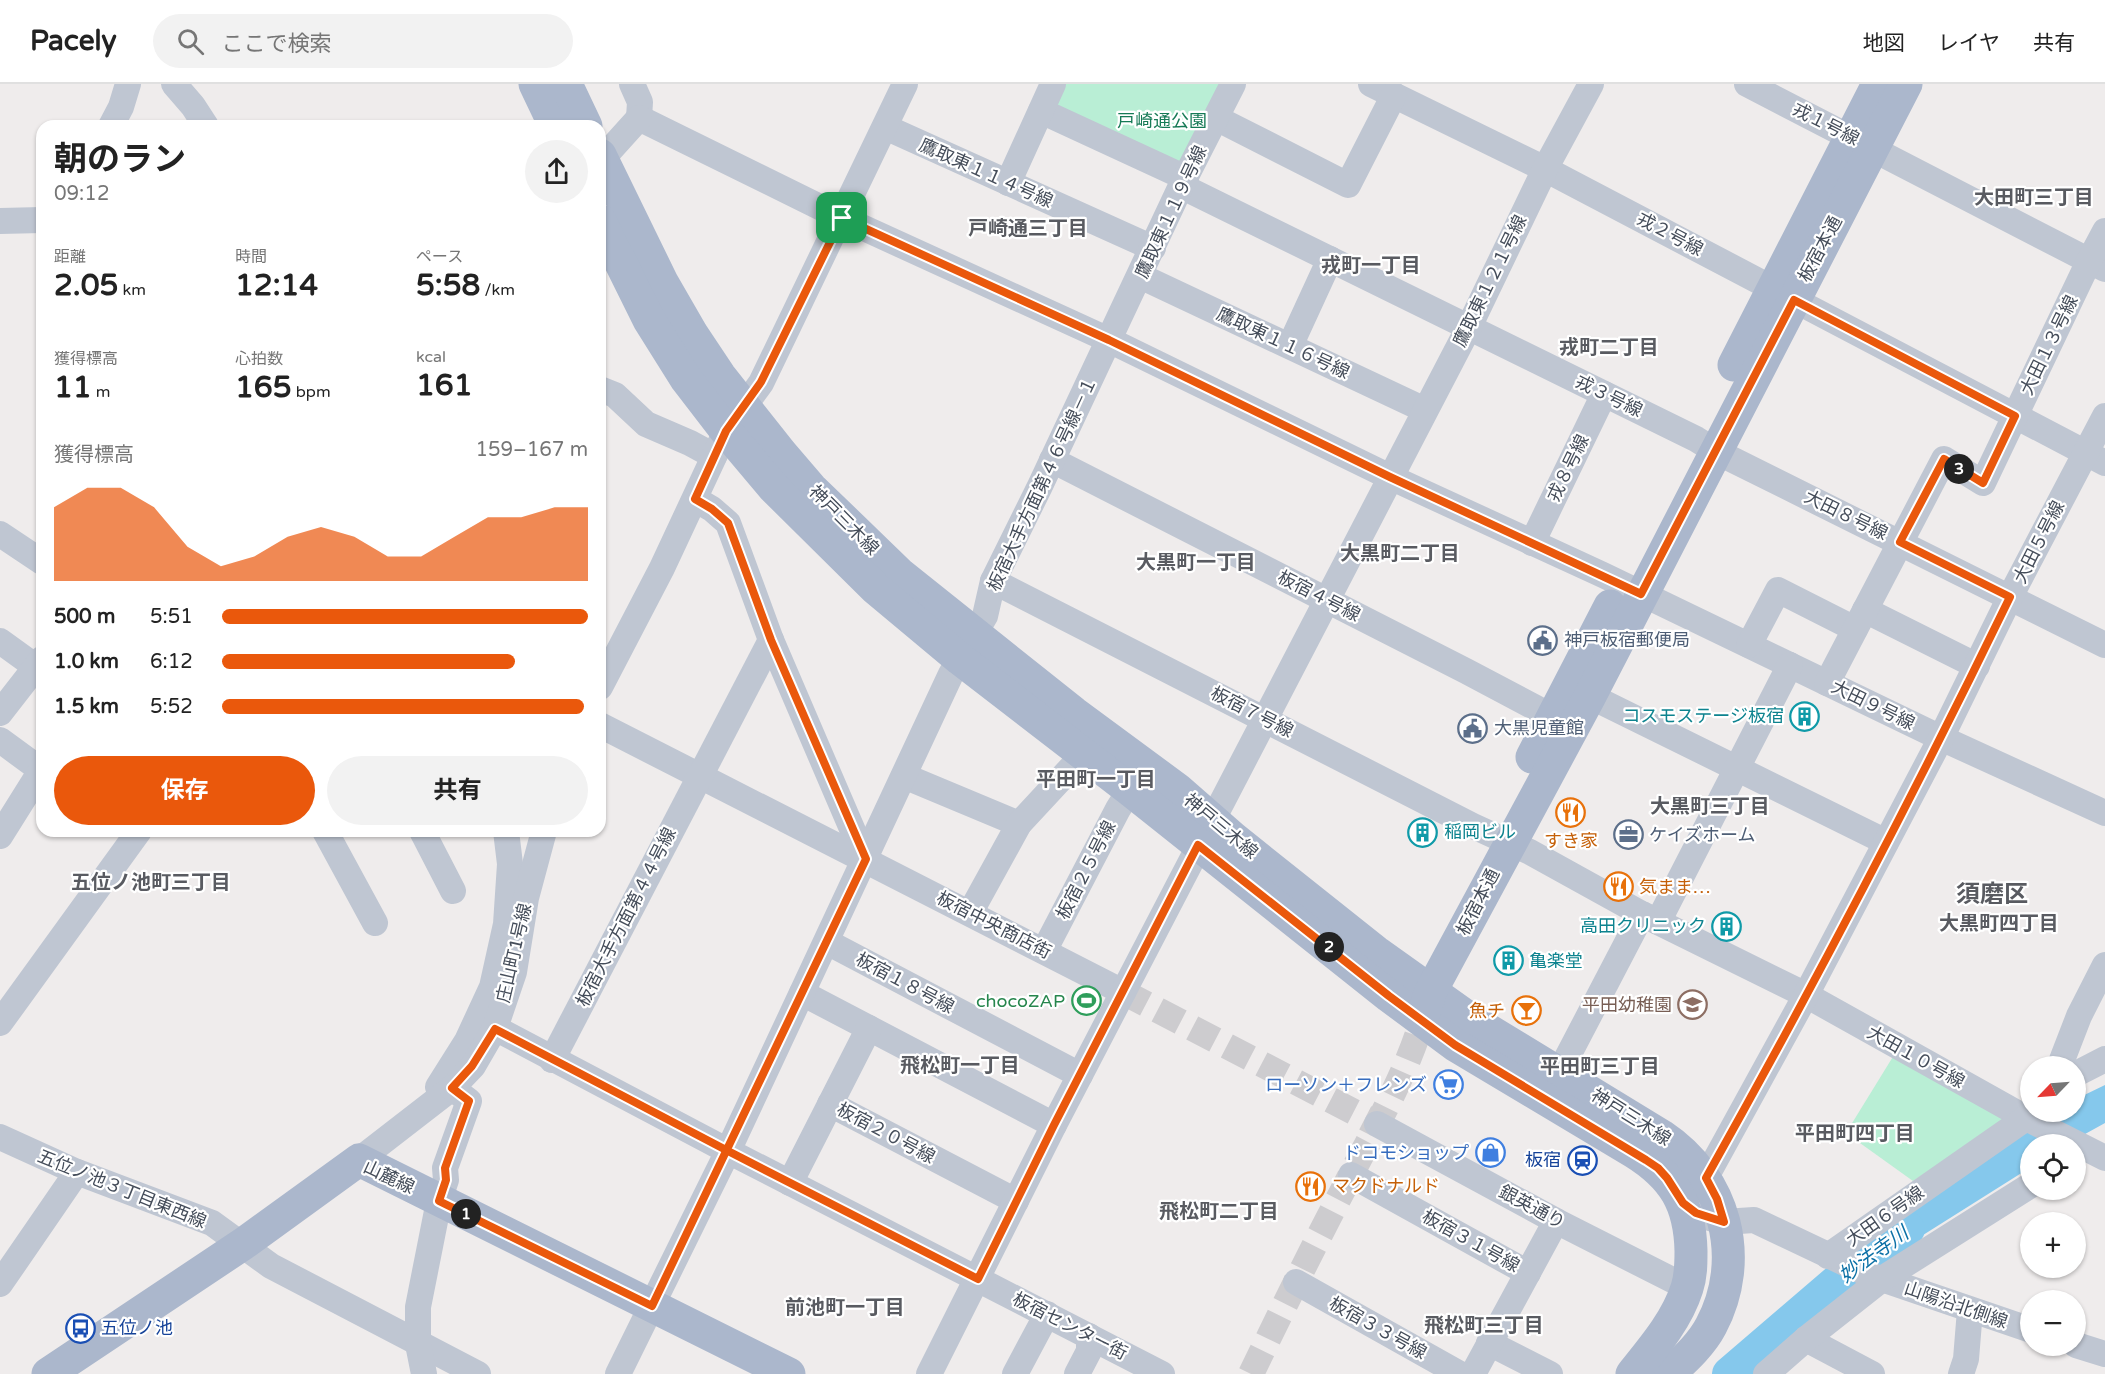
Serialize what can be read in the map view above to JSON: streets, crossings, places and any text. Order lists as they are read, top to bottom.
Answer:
{
  "streets": {
    "main road": ["板宿本通", "神戸三木線", "山麓線"],
    "street": [
      "戎１号線",
      "鷹取東１１４号線",
      "鷹取東１１９号線",
      "戎２号線",
      "鷹取東１２１号線",
      "鷹取東１１６号線",
      "大田１３号線",
      "戎３号線",
      "戎８号線",
      "板宿大手方面第４６号線－１",
      "大田８号線",
      "大田５号線",
      "板宿４号線",
      "大田９号線",
      "板宿７号線",
      "板宿２５号線",
      "板宿大手方面第４４号線",
      "板宿中央商店街",
      "庄山町1号線",
      "板宿１８号線",
      "大田１０号線",
      "板宿２０号線",
      "五位ノ池３丁目東西線",
      "銀英通り",
      "大田６号線",
      "板宿３１号線",
      "山陽沿北側線",
      "板宿センター街",
      "板宿３３号線"
    ]
  },
  "crossings": [
    ["戎１号線", "板宿本通"],
    ["戎１号線", "大田１３号線"],
    ["鷹取東１１４号線", "鷹取東１１９号線"],
    ["鷹取東１１９号線", "鷹取東１１６号線"],
    ["鷹取東１１９号線", "戎３号線"],
    ["鷹取東１１９号線", "板宿大手方面第４６号線－１"],
    ["鷹取東１１９号線", "大田９号線"],
    ["戎２号線", "板宿本通"],
    ["戎２号線", "鷹取東１２１号線"],
    ["戎２号線", "大田１３号線"],
    ["戎２号線", "大田５号線"],
    ["板宿本通", "戎３号線"],
    ["板宿本通", "大田８号線"],
    ["板宿本通", "神戸三木線"],
    ["板宿本通", "板宿４号線"],
    ["板宿本通", "大田９号線"],
    ["板宿本通", "板宿７号線"],
    ["鷹取東１２１号線", "鷹取東１１６号線"],
    ["鷹取東１２１号線", "戎３号線"],
    ["鷹取東１２１号線", "神戸三木線"],
    ["鷹取東１２１号線", "板宿４号線"],
    ["鷹取東１２１号線", "大田９号線"],
    ["鷹取東１２１号線", "板宿７号線"],
    ["鷹取東１２１号線", "板宿中央商店街"],
    ["鷹取東１２１号線", "板宿１８号線"],
    ["鷹取東１２１号線", "板宿２０号線"],
    ["鷹取東１２１号線", "板宿センター街"],
    ["大田１３号線", "大田８号線"],
    ["大田１３号線", "大田９号線"],
    ["戎３号線", "戎８号線"],
    ["戎３号線", "大田８号線"],
    ["戎８号線", "大田９号線"],
    ["板宿大手方面第４６号線－１", "神戸三木線"],
    ["板宿大手方面第４６号線－１", "板宿４号線"],
    ["板宿大手方面第４６号線－１", "大田９号線"],
    ["板宿大手方面第４６号線－１", "板宿７号線"],
    ["板宿大手方面第４６号線－１", "板宿中央商店街"],
    ["板宿大手方面第４６号線－１", "板宿１８号線"],
    ["板宿大手方面第４６号線－１", "山麓線"],
    ["板宿大手方面第４６号線－１", "板宿センター街"],
    ["大田８号線", "大田５号線"],
    ["神戸三木線", "大田５号線"],
    ["神戸三木線", "板宿２５号線"],
    ["神戸三木線", "銀英通り"],
    ["神戸三木線", "大田６号線"],
    ["大田５号線", "大田９号線"],
    ["大田５号線", "大田１０号線"],
    ["板宿７号線", "大田１０号線"],
    ["板宿２５号線", "板宿中央商店街"],
    ["板宿大手方面第４４号線", "板宿中央商店街"],
    ["板宿大手方面第４４号線", "板宿センター街"],
    ["庄山町1号線", "山麓線"],
    ["庄山町1号線", "板宿センター街"],
    ["山麓線", "五位ノ池３丁目東西線"],
    ["大田６号線", "山陽沿北側線"]
  ],
  "districts": [
    "大田町三丁目",
    "戸崎通三丁目",
    "戎町一丁目",
    "戎町二丁目",
    "大黒町二丁目",
    "大黒町一丁目",
    "平田町一丁目",
    "大黒町三丁目",
    "五位ノ池町三丁目",
    "須磨区",
    "大黒町四丁目",
    "飛松町一丁目",
    "平田町三丁目",
    "平田町四丁目",
    "飛松町二丁目",
    "前池町一丁目",
    "飛松町三丁目"
  ],
  "water": ["妙法寺川"],
  "parks": ["戸崎通公園"],
  "places": {
    "public building": ["神戸板宿郵便局", "大黒児童館"],
    "building": [
      "コスモステージ板宿",
      "稲岡ビル",
      "高田クリニック",
      "亀楽堂"
    ],
    "restaurant": ["すき家", "気まま…", "マクドナルド"],
    "office": ["ケイズホーム"],
    "sports": ["chocoZAP"],
    "school or university": ["平田幼稚園"],
    "bar": ["魚チ"],
    "supermarket": ["ローソン＋フレンズ"],
    "shop": ["ドコモショップ"],
    "station": ["板宿"],
    "bus stop": ["五位ノ池"]
  },
  "north": "bottom left",
  "page": {
    "header": "Pacely",
    "search": "ここで検索",
    "nav": ["地図", "レイヤ", "共有"],
    "heading": ["朝のラン", "09:12"],
    "stats": [
      ["距離", "2.05 km"],
      ["時間", "12:14"],
      ["ペース", "5:58 /km"],
      ["獲得標高", "11 m"],
      ["心拍数", "165 bpm"],
      ["kcal", "161"]
    ],
    "chart": ["獲得標高", "159–167 m"],
    "pins": ["3", "2", "1"],
    "list": [
      {
        "name": "500 m",
        "note": "5:51"
      },
      {
        "name": "1.0 km",
        "note": "6:12"
      },
      {
        "name": "1.5 km",
        "note": "5:52"
      }
    ],
    "buttons": ["保存", "共有"],
    "map_buttons": ["+", "−"]
  }
}
